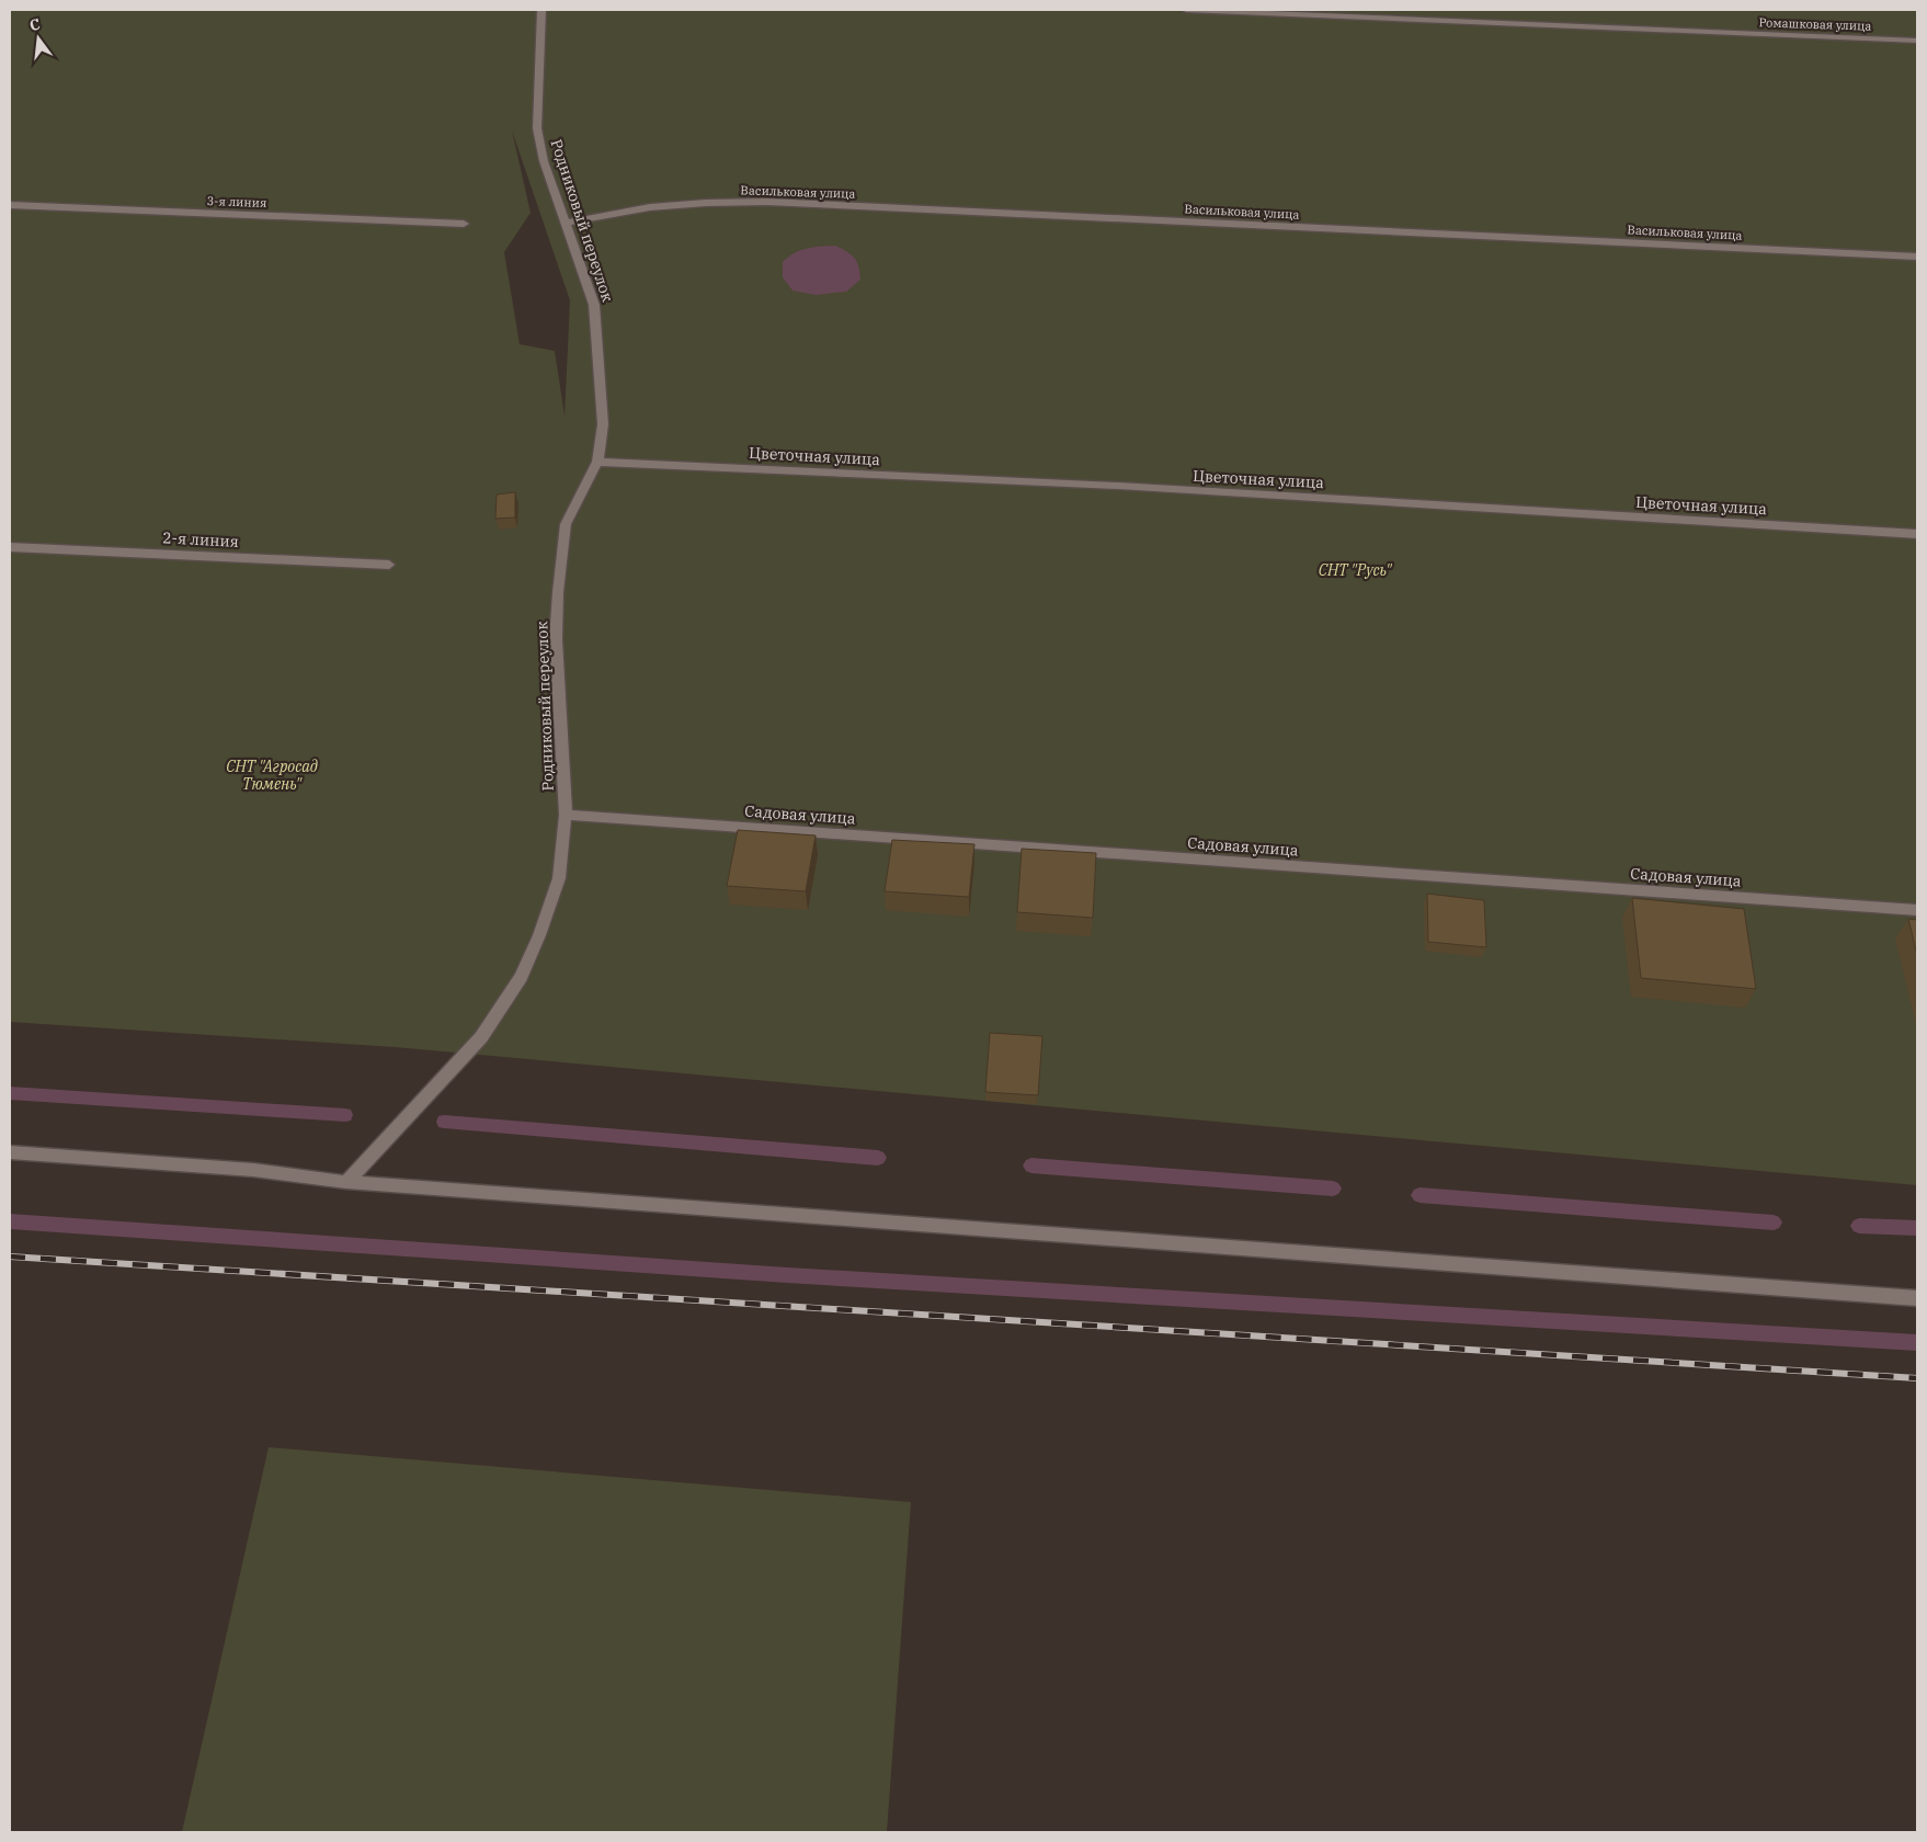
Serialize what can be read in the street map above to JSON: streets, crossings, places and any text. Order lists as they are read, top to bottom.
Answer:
{
  "streets": {
    "street": [
      "Ромашковая улица",
      "Васильковая улица",
      "3-я линия",
      "Родниковый переулок",
      "Цветочная улица",
      "2-я линия",
      "Садовая улица"
    ]
  },
  "crossings": [
    ["Васильковая улица", "Родниковый переулок"],
    ["Родниковый переулок", "Цветочная улица"],
    ["Родниковый переулок", "Садовая улица"]
  ],
  "parks": ["СНТ \"Русь\"", "СНТ \"Агросад Тюмень\""],
  "north": "top"
}
